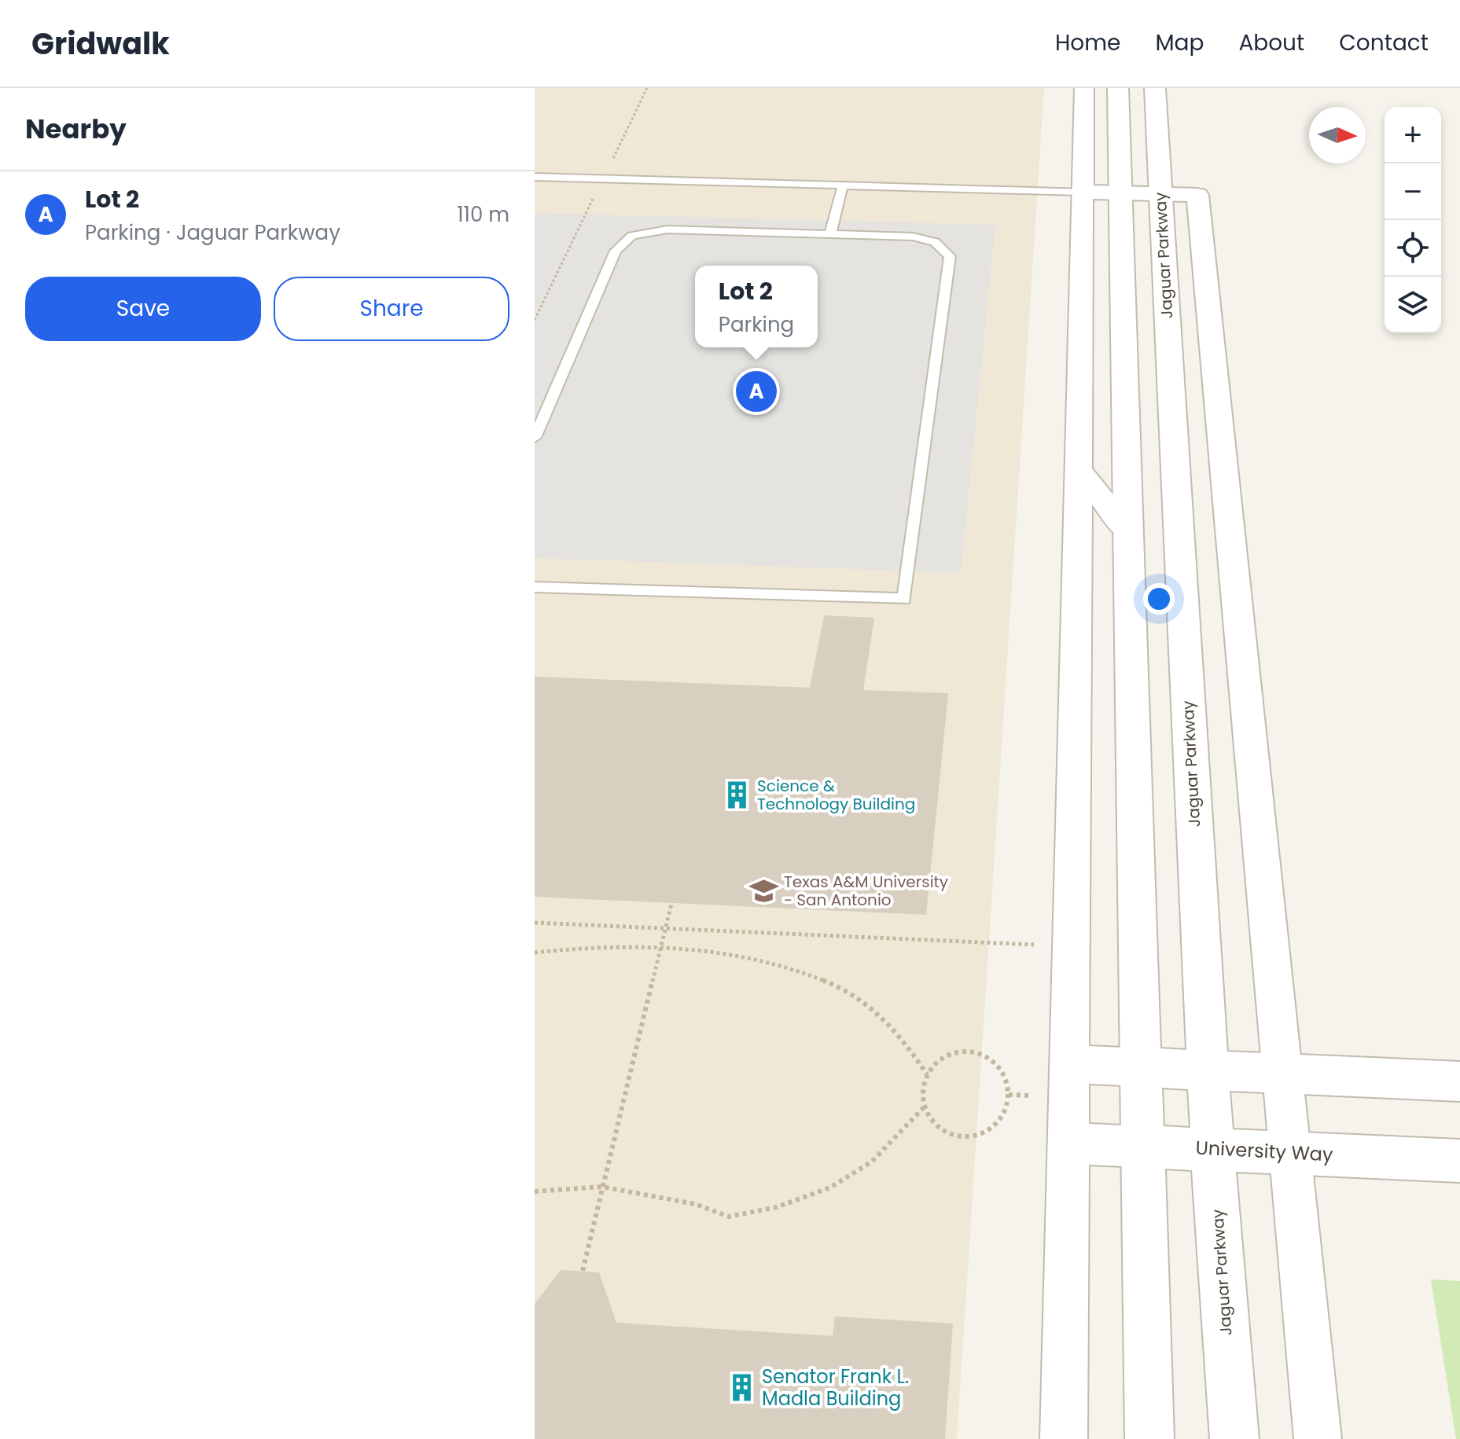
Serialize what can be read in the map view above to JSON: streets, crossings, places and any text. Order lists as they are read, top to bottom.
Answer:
{
  "streets": {
    "street": ["Jaguar Parkway", "University Way"]
  },
  "crossings": [
    ["Jaguar Parkway", "University Way"]
  ],
  "places": {
    "building": ["Science & Technology Building", "Senator Frank L. Madla Building"],
    "school or university": ["Texas A&M University - San Antonio"]
  },
  "north": "right",
  "page": {
    "header": "Gridwalk",
    "nav": [
      "Home",
      "Map",
      "About",
      "Contact"
    ],
    "heading": "Nearby",
    "map_buttons": ["+", "−"],
    "list": [
      {
        "mark": "A",
        "name": "Lot 2",
        "note": "Parking · Jaguar Parkway",
        "value": "110 m"
      }
    ],
    "buttons": ["Save", "Share"],
    "popup": ["Lot 2", "Parking"],
    "pins": "A"
  }
}
